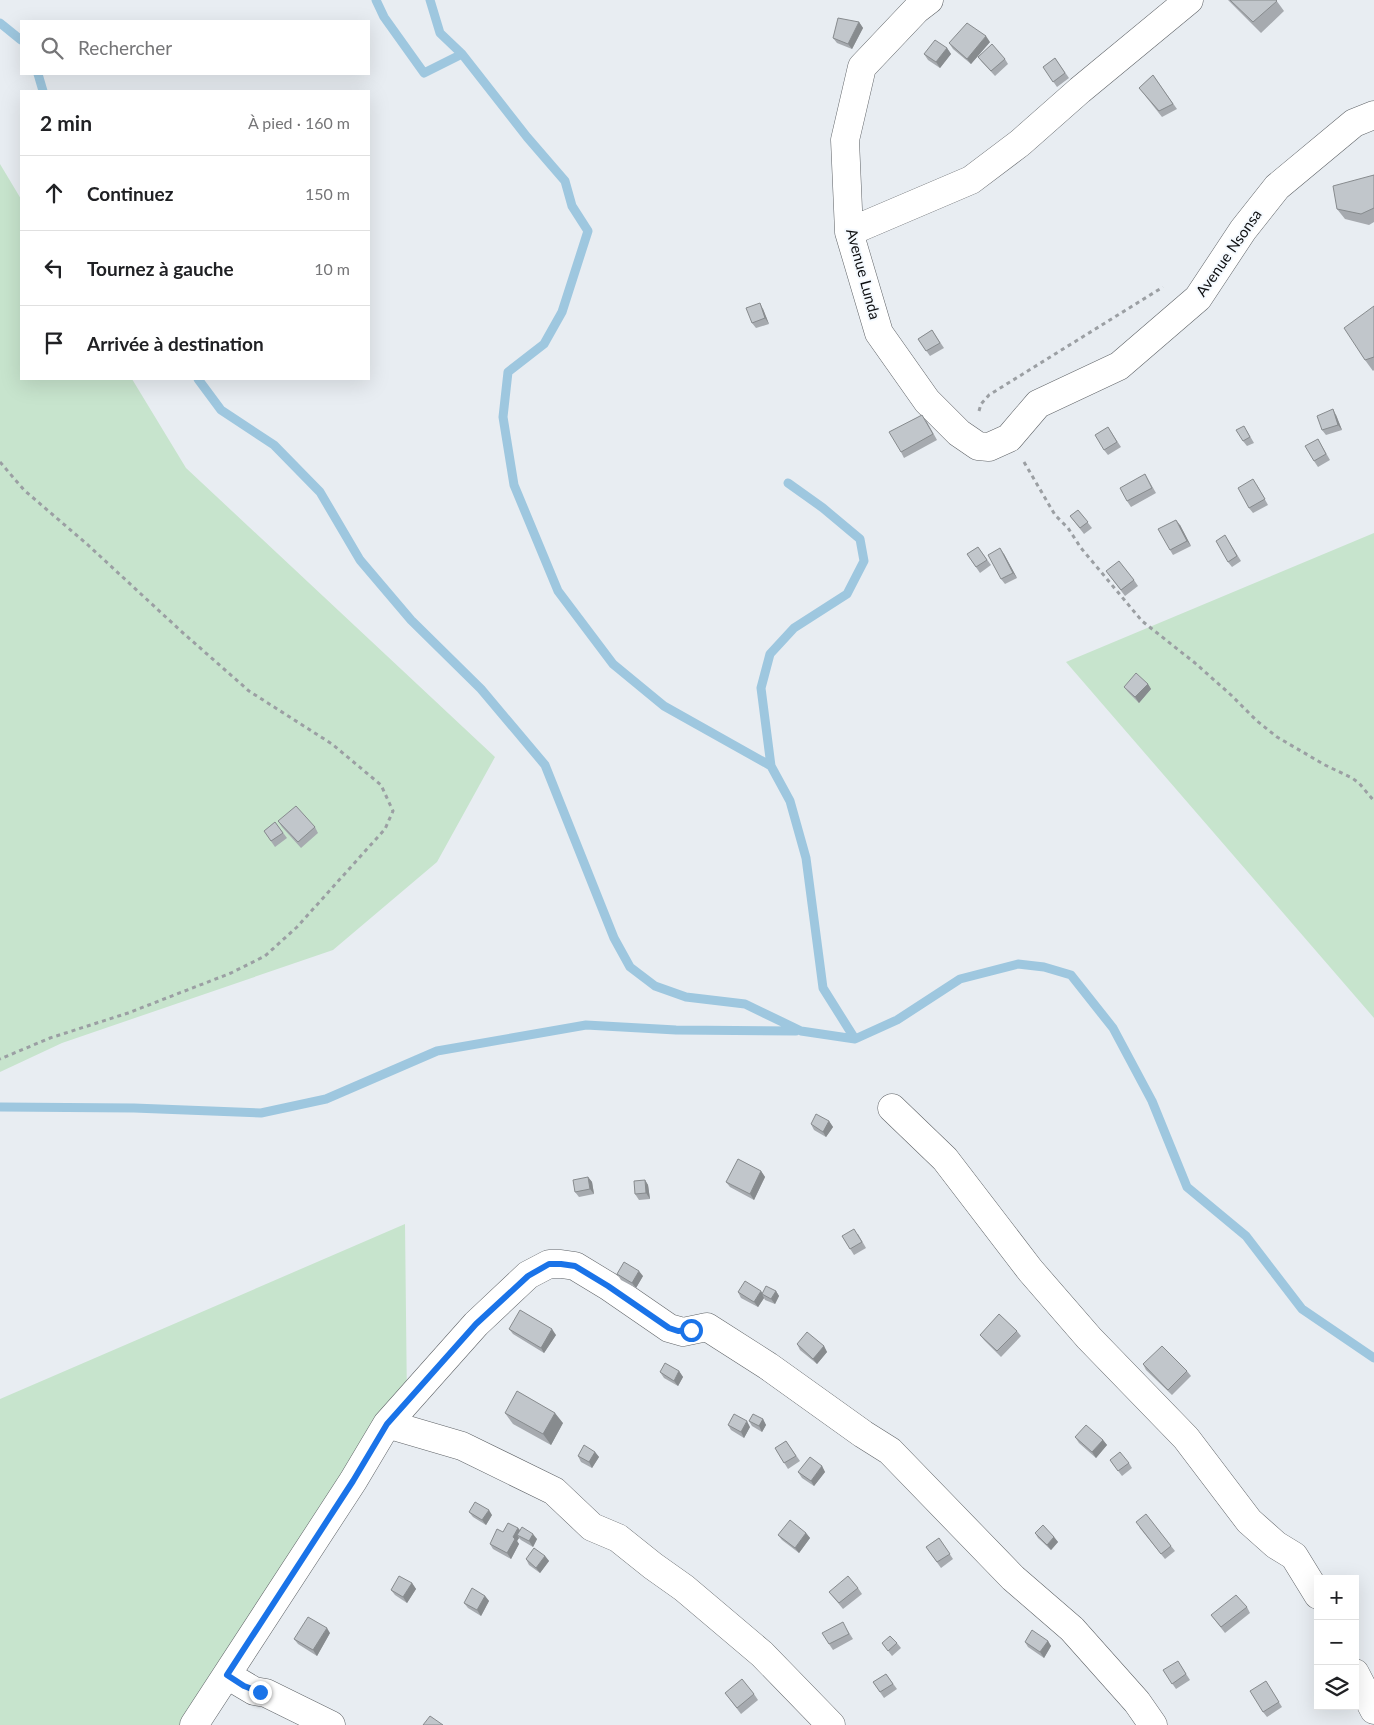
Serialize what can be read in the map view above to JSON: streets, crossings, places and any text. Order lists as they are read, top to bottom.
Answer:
{
  "streets": {
    "street": ["Avenue Nsonsa", "Avenue Lunda"]
  },
  "crossings": [
    ["Avenue Nsonsa", "Avenue Lunda"]
  ],
  "page": {
    "search": "Rechercher",
    "heading": ["2 min", "À pied · 160 m"],
    "list": [
      ["Continuez", "150 m"],
      ["Tournez à gauche", "10 m"],
      "Arrivée à destination"
    ],
    "map_buttons": ["+", "−"]
  }
}
